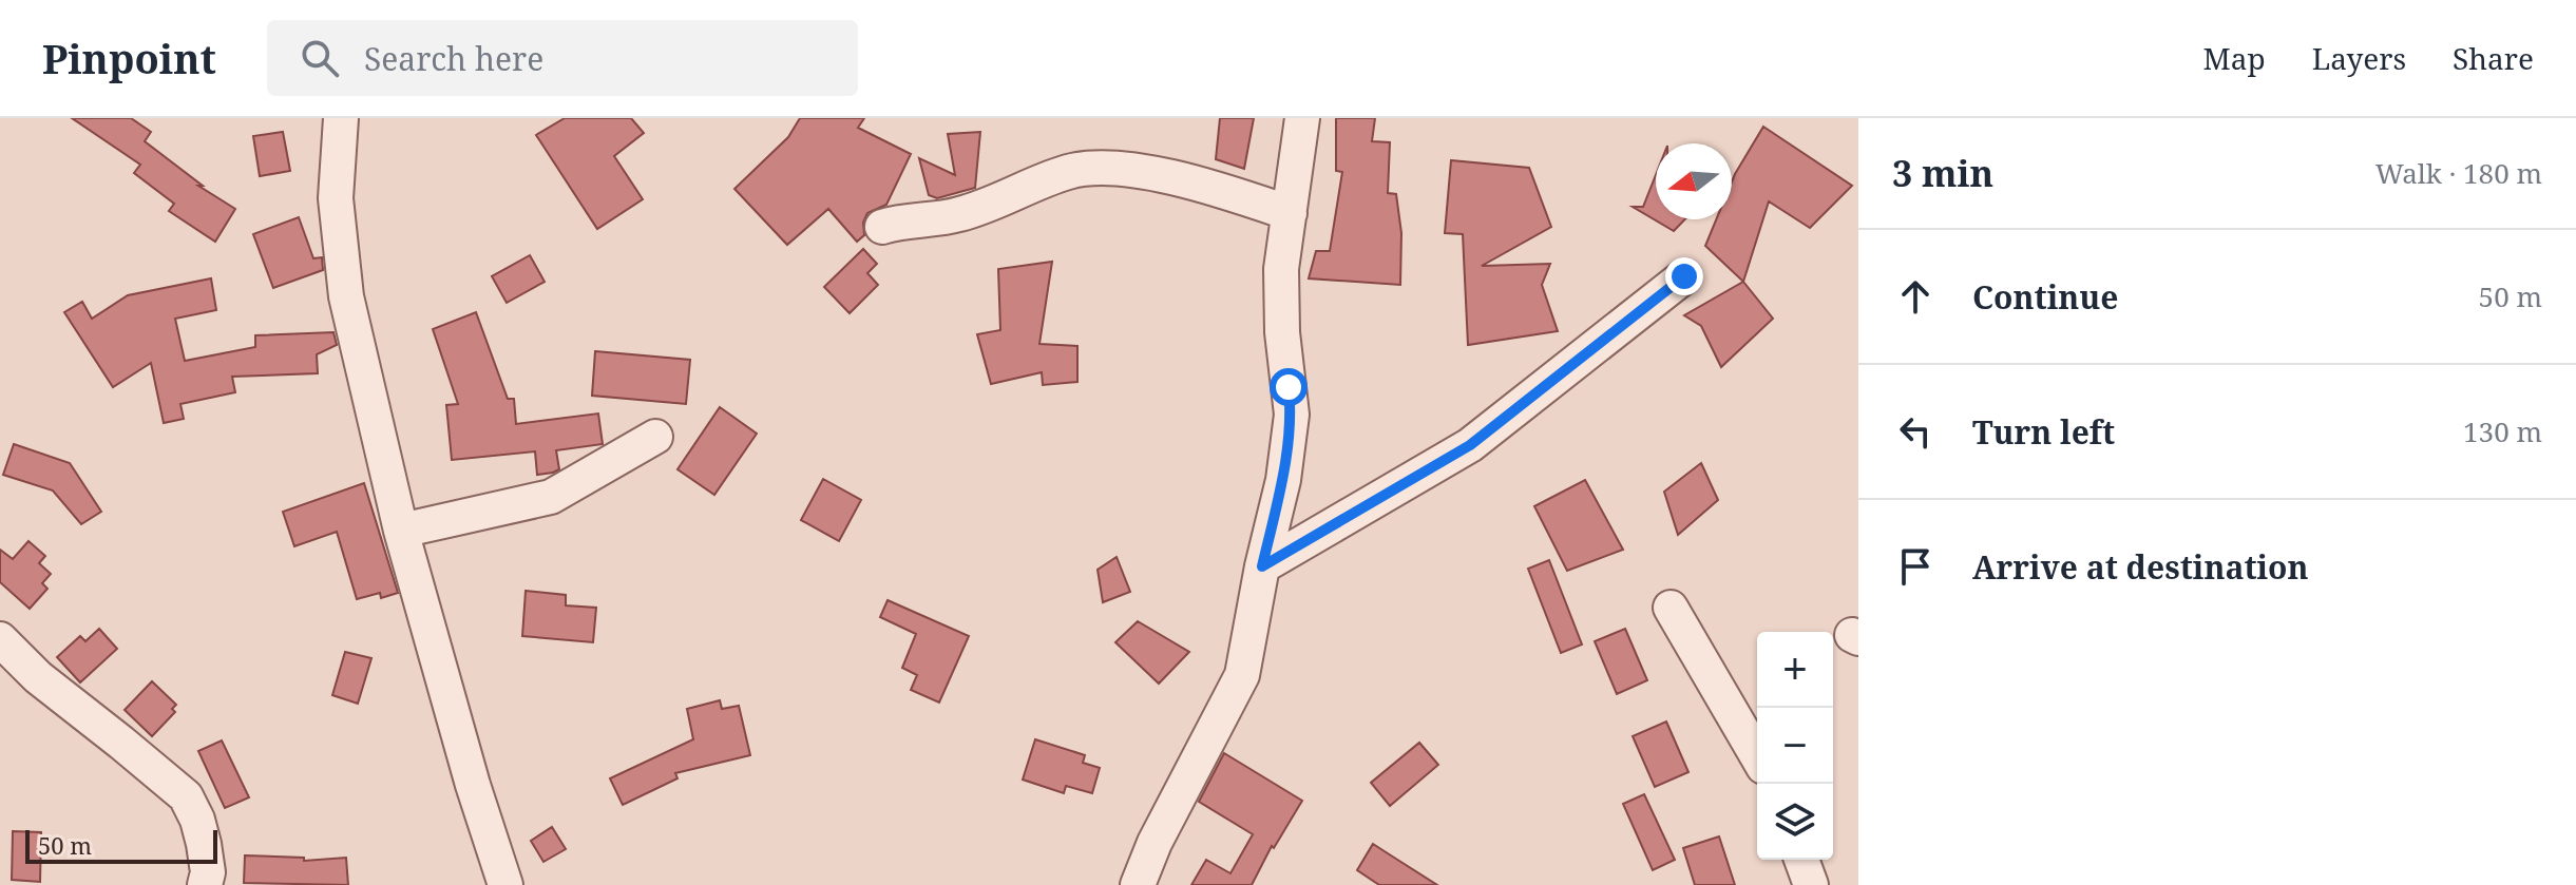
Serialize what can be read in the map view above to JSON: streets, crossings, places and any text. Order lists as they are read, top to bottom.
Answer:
{
  "scale_bar": "50 m",
  "north": "left",
  "page": {
    "header": "Pinpoint",
    "search": "Search here",
    "nav": ["Map", "Layers", "Share"],
    "heading": ["3 min", "Walk · 180 m"],
    "list": [
      ["Continue", "50 m"],
      ["Turn left", "130 m"],
      "Arrive at destination"
    ],
    "map_buttons": ["+", "−"],
    "scale": "50 m"
  }
}
